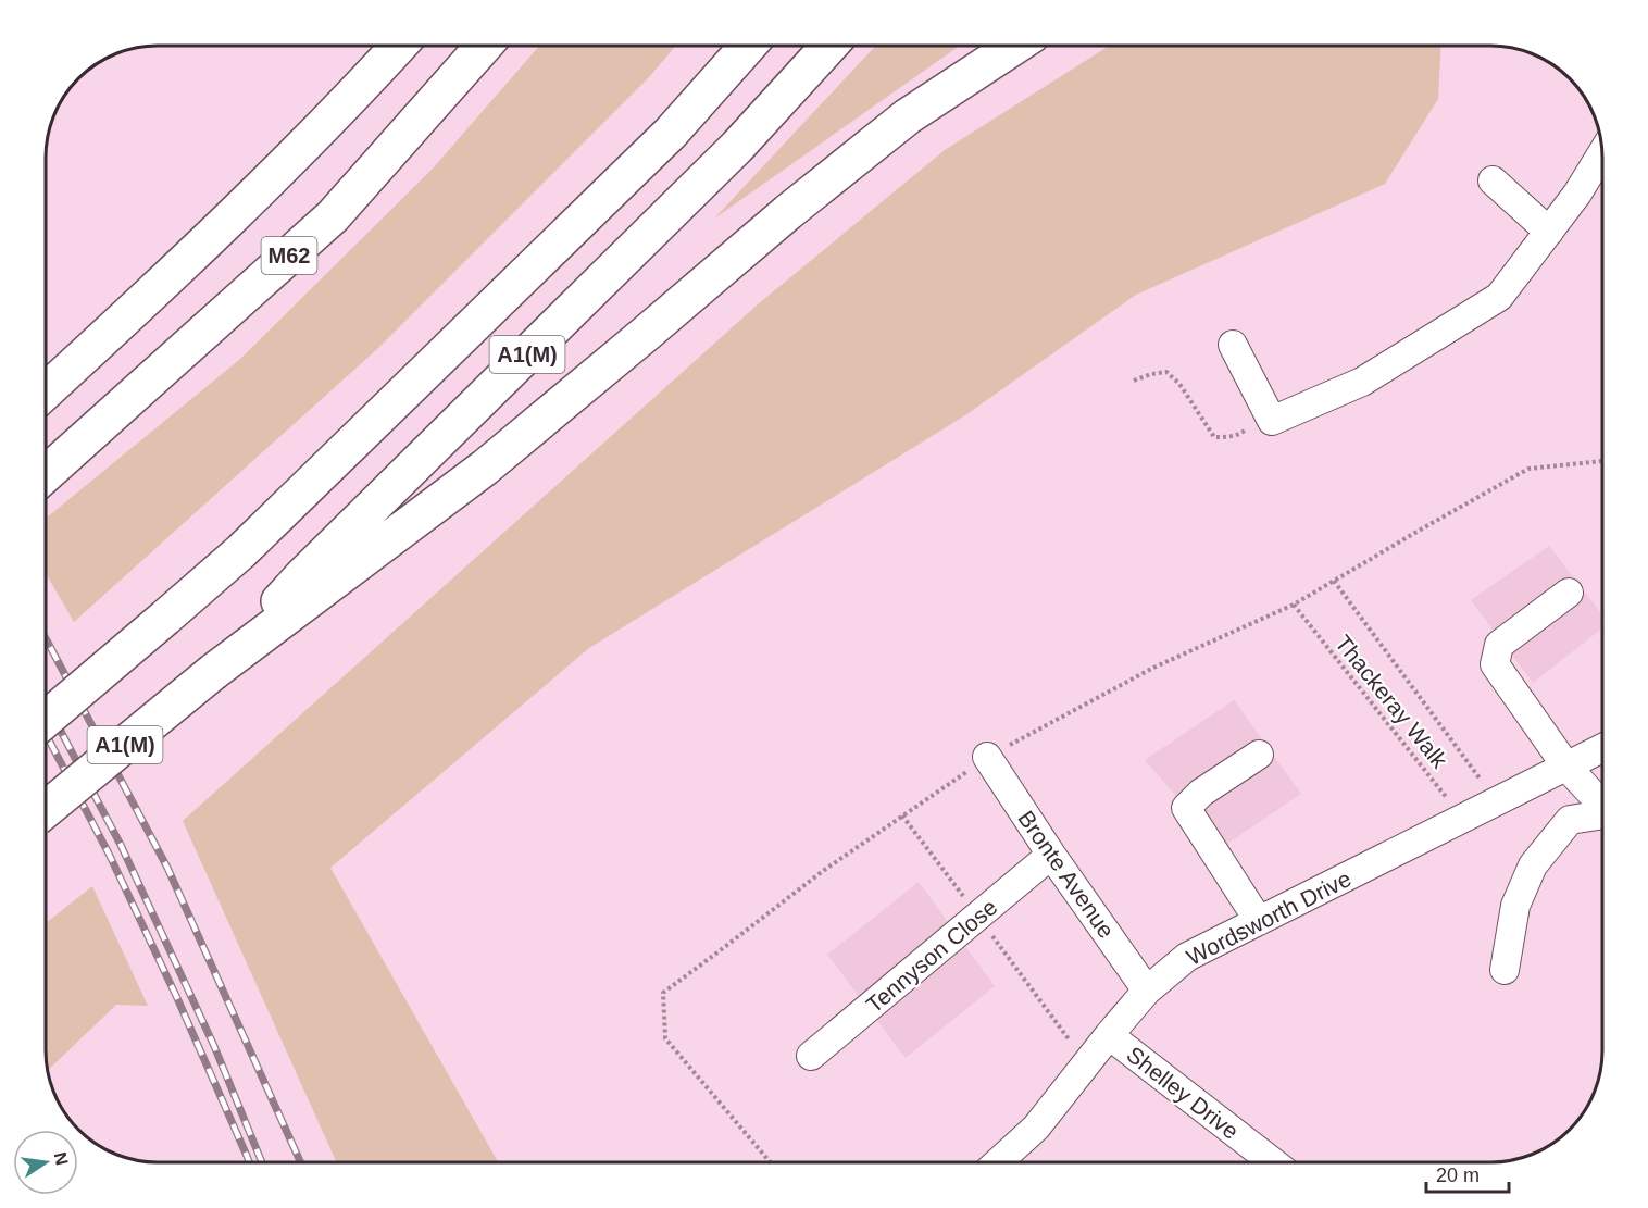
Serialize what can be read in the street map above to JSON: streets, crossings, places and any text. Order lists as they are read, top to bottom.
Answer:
{
  "streets": {
    "highway": ["M62", "A1(M)"],
    "street": [
      "Bronte Avenue",
      "Wordsworth Drive",
      "Tennyson Close",
      "Shelley Drive"
    ],
    "path": ["Thackeray Walk"]
  },
  "crossings": [
    ["Thackeray Walk", "Wordsworth Drive"],
    ["Bronte Avenue", "Wordsworth Drive"],
    ["Bronte Avenue", "Tennyson Close"],
    ["Wordsworth Drive", "Shelley Drive"]
  ],
  "scale_bar": "20 m",
  "north": "right"
}
